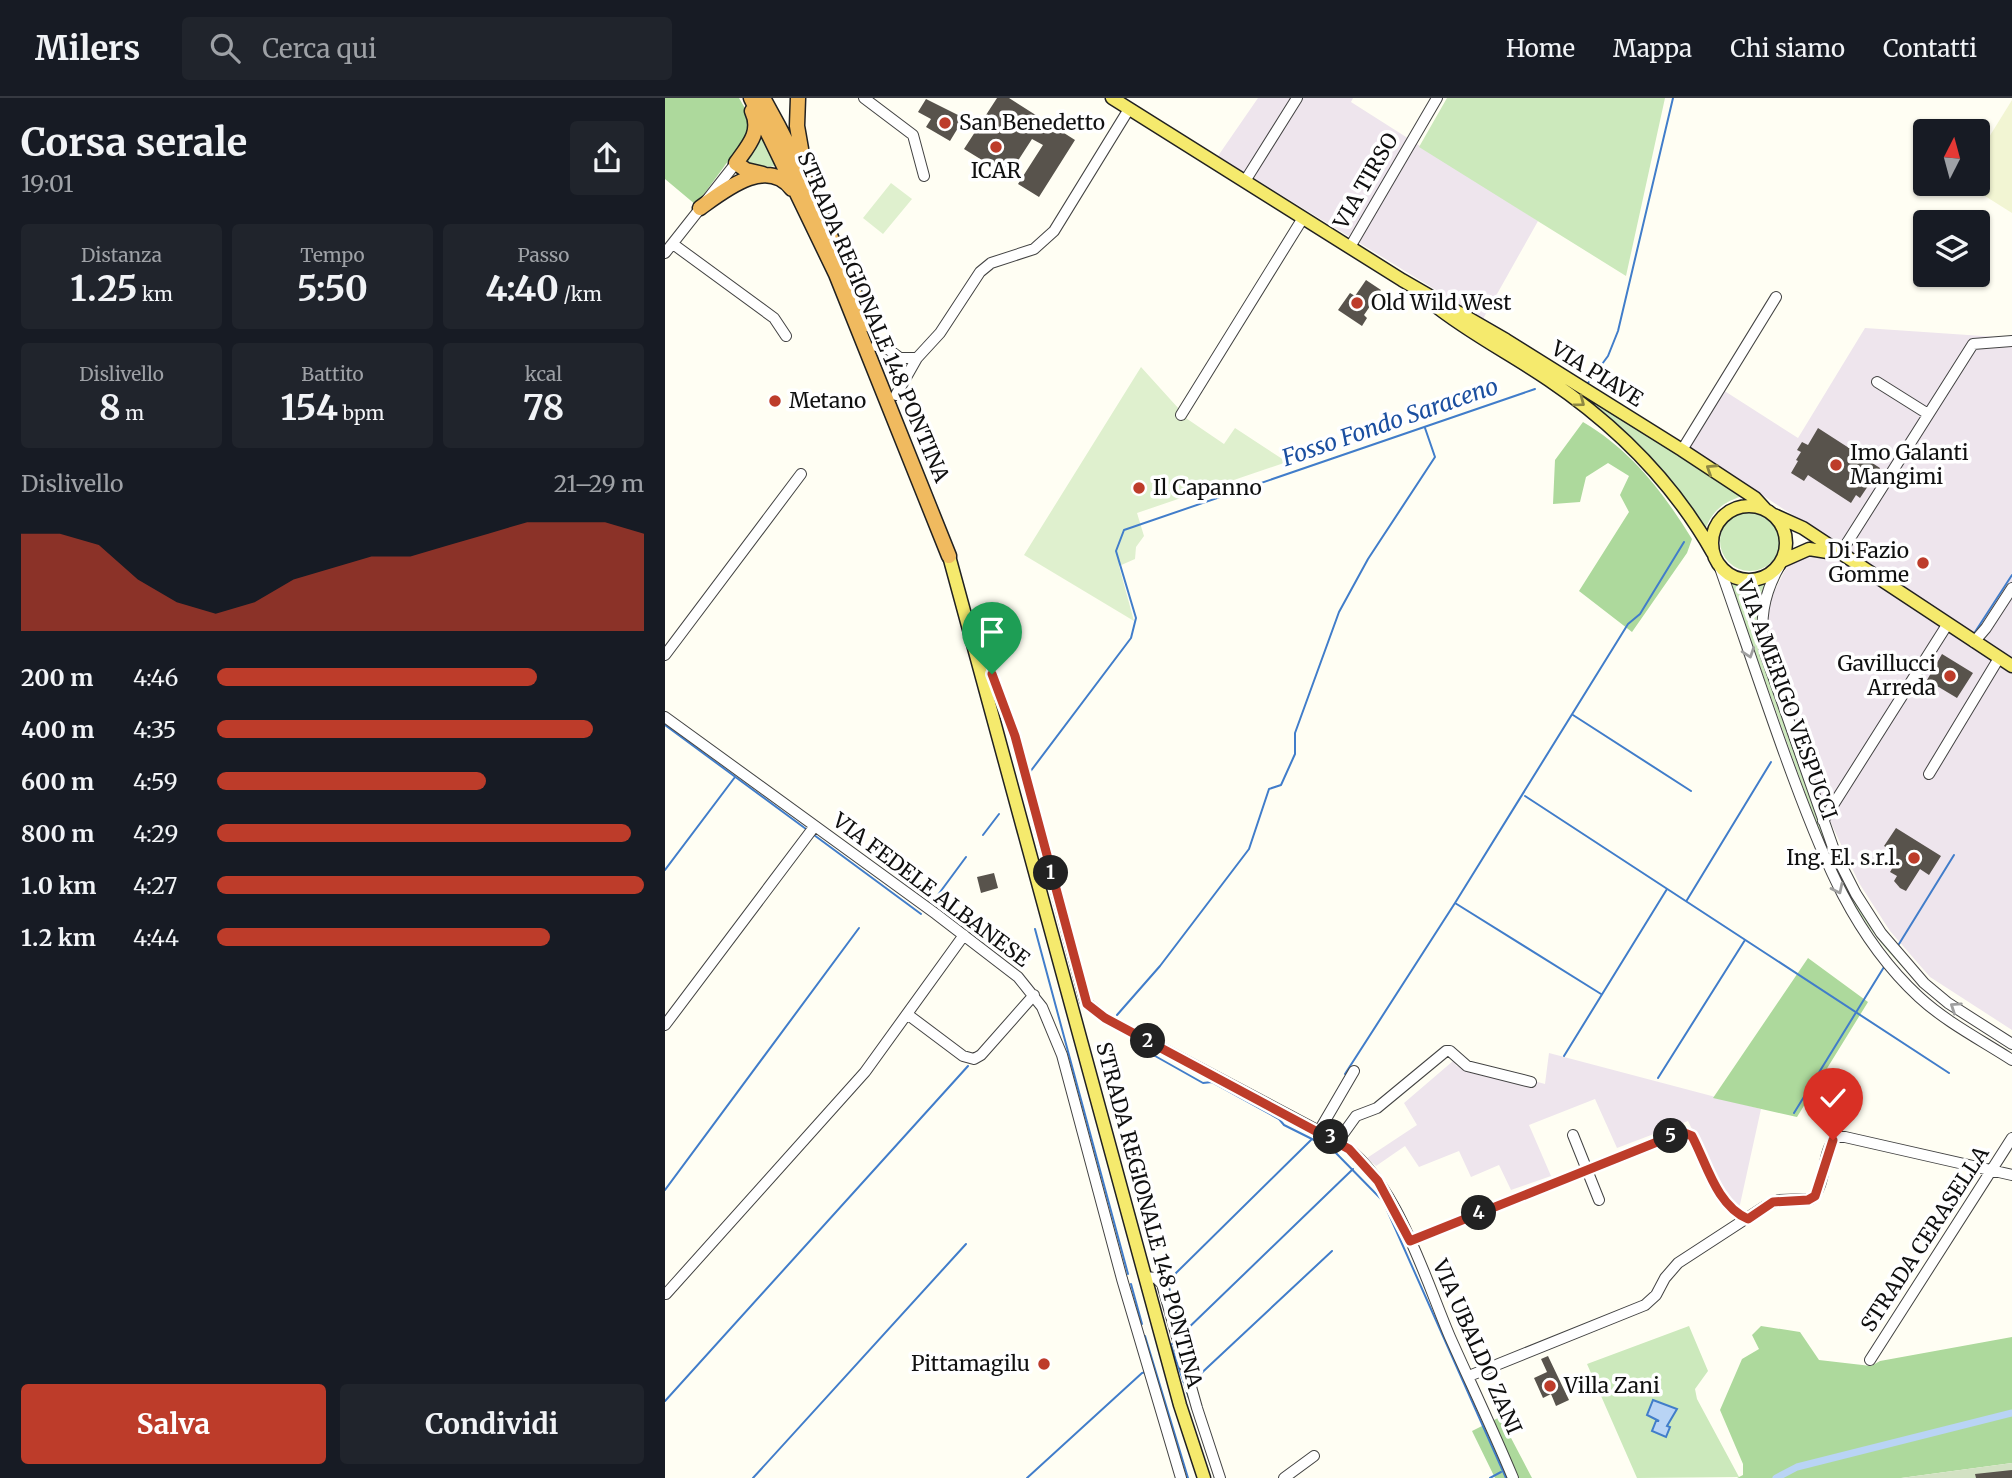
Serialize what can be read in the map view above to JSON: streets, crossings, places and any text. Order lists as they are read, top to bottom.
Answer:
{
  "streets": {
    "highway": ["STRADA REGIONALE 148 PONTINA"],
    "main road": ["VIA PIAVE"],
    "street": [
      "VIA TIRSO",
      "VIA AMERIGO VESPUCCI",
      "VIA FEDELE ALBANESE",
      "STRADA CERASELLA",
      "VIA UBALDO ZANI"
    ]
  },
  "crossings": [
    ["VIA TIRSO", "VIA PIAVE"],
    ["STRADA REGIONALE 148 PONTINA", "VIA UBALDO ZANI"],
    ["VIA PIAVE", "VIA AMERIGO VESPUCCI"]
  ],
  "water": ["Fosso Fondo Saraceno"],
  "places": [
    "San Benedetto",
    "ICAR",
    "Old Wild West",
    "Metano",
    "Imo Galanti Mangimi",
    "Il Capanno",
    "Di Fazio Gomme",
    "Gavillucci Arreda",
    "Ing. El. s.r.l.",
    "Pittamagilu",
    "Villa Zani"
  ],
  "north": "top",
  "page": {
    "header": "Milers",
    "search": "Cerca qui",
    "nav": [
      "Home",
      "Mappa",
      "Chi siamo",
      "Contatti"
    ],
    "heading": ["Corsa serale", "19:01"],
    "stats": [
      ["Distanza", "1.25 km"],
      ["Tempo", "5:50"],
      ["Passo", "4:40 /km"],
      ["Dislivello", "8 m"],
      ["Battito", "154 bpm"],
      ["kcal", "78"]
    ],
    "chart": ["Dislivello", "21–29 m"],
    "list": [
      {
        "name": "200 m",
        "note": "4:46"
      },
      {
        "name": "400 m",
        "note": "4:35"
      },
      {
        "name": "600 m",
        "note": "4:59"
      },
      {
        "name": "800 m",
        "note": "4:29"
      },
      {
        "name": "1.0 km",
        "note": "4:27"
      },
      {
        "name": "1.2 km",
        "note": "4:44"
      }
    ],
    "pins": [
      "1",
      "2",
      "5",
      "3",
      "4"
    ],
    "buttons": ["Salva", "Condividi"]
  }
}
